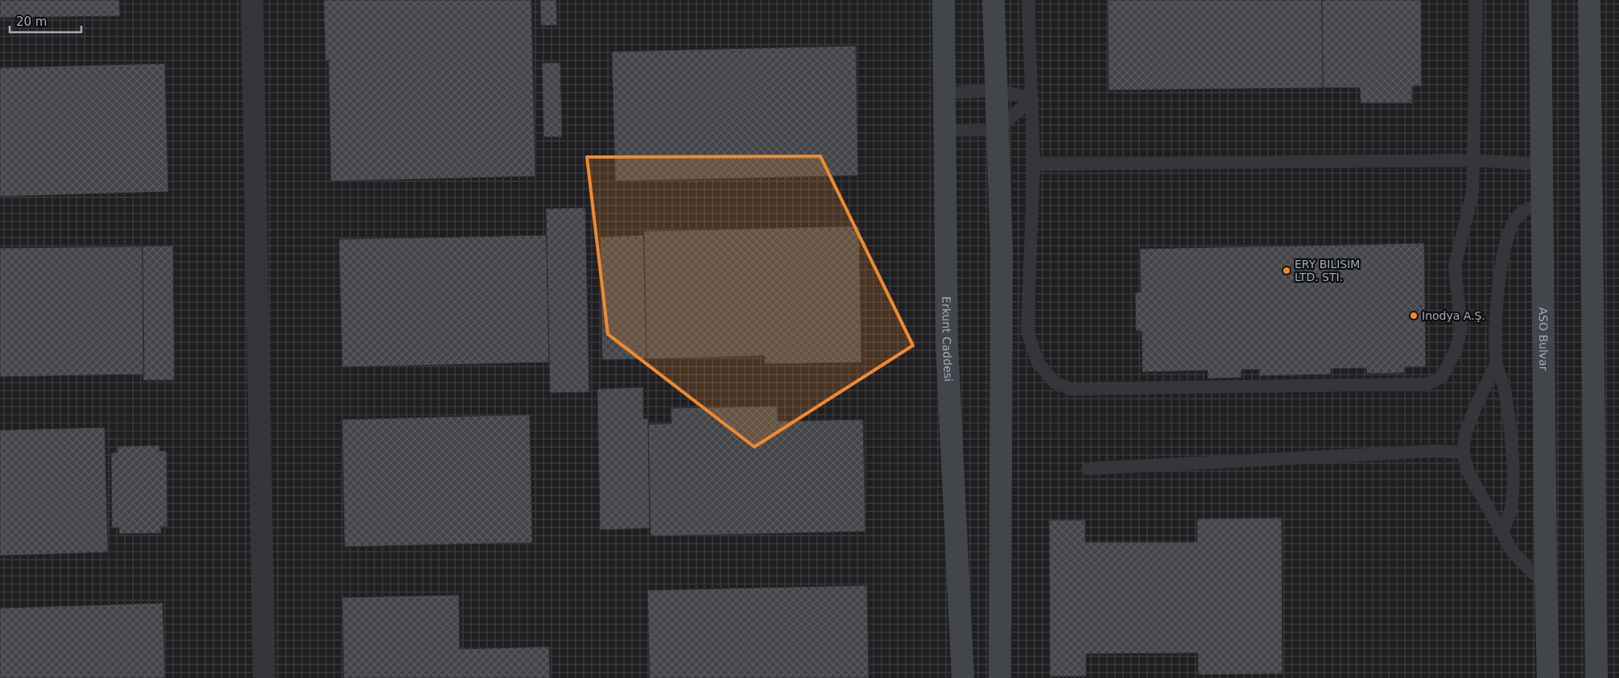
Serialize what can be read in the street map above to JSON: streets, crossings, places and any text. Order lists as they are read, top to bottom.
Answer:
{
  "streets": {
    "street": ["Erkunt Caddesi", "ASO Bulvar"]
  },
  "places": ["ERY BILISIM LTD. STI.", "Inodya A.Ş."],
  "scale_bar": "20 m"
}
